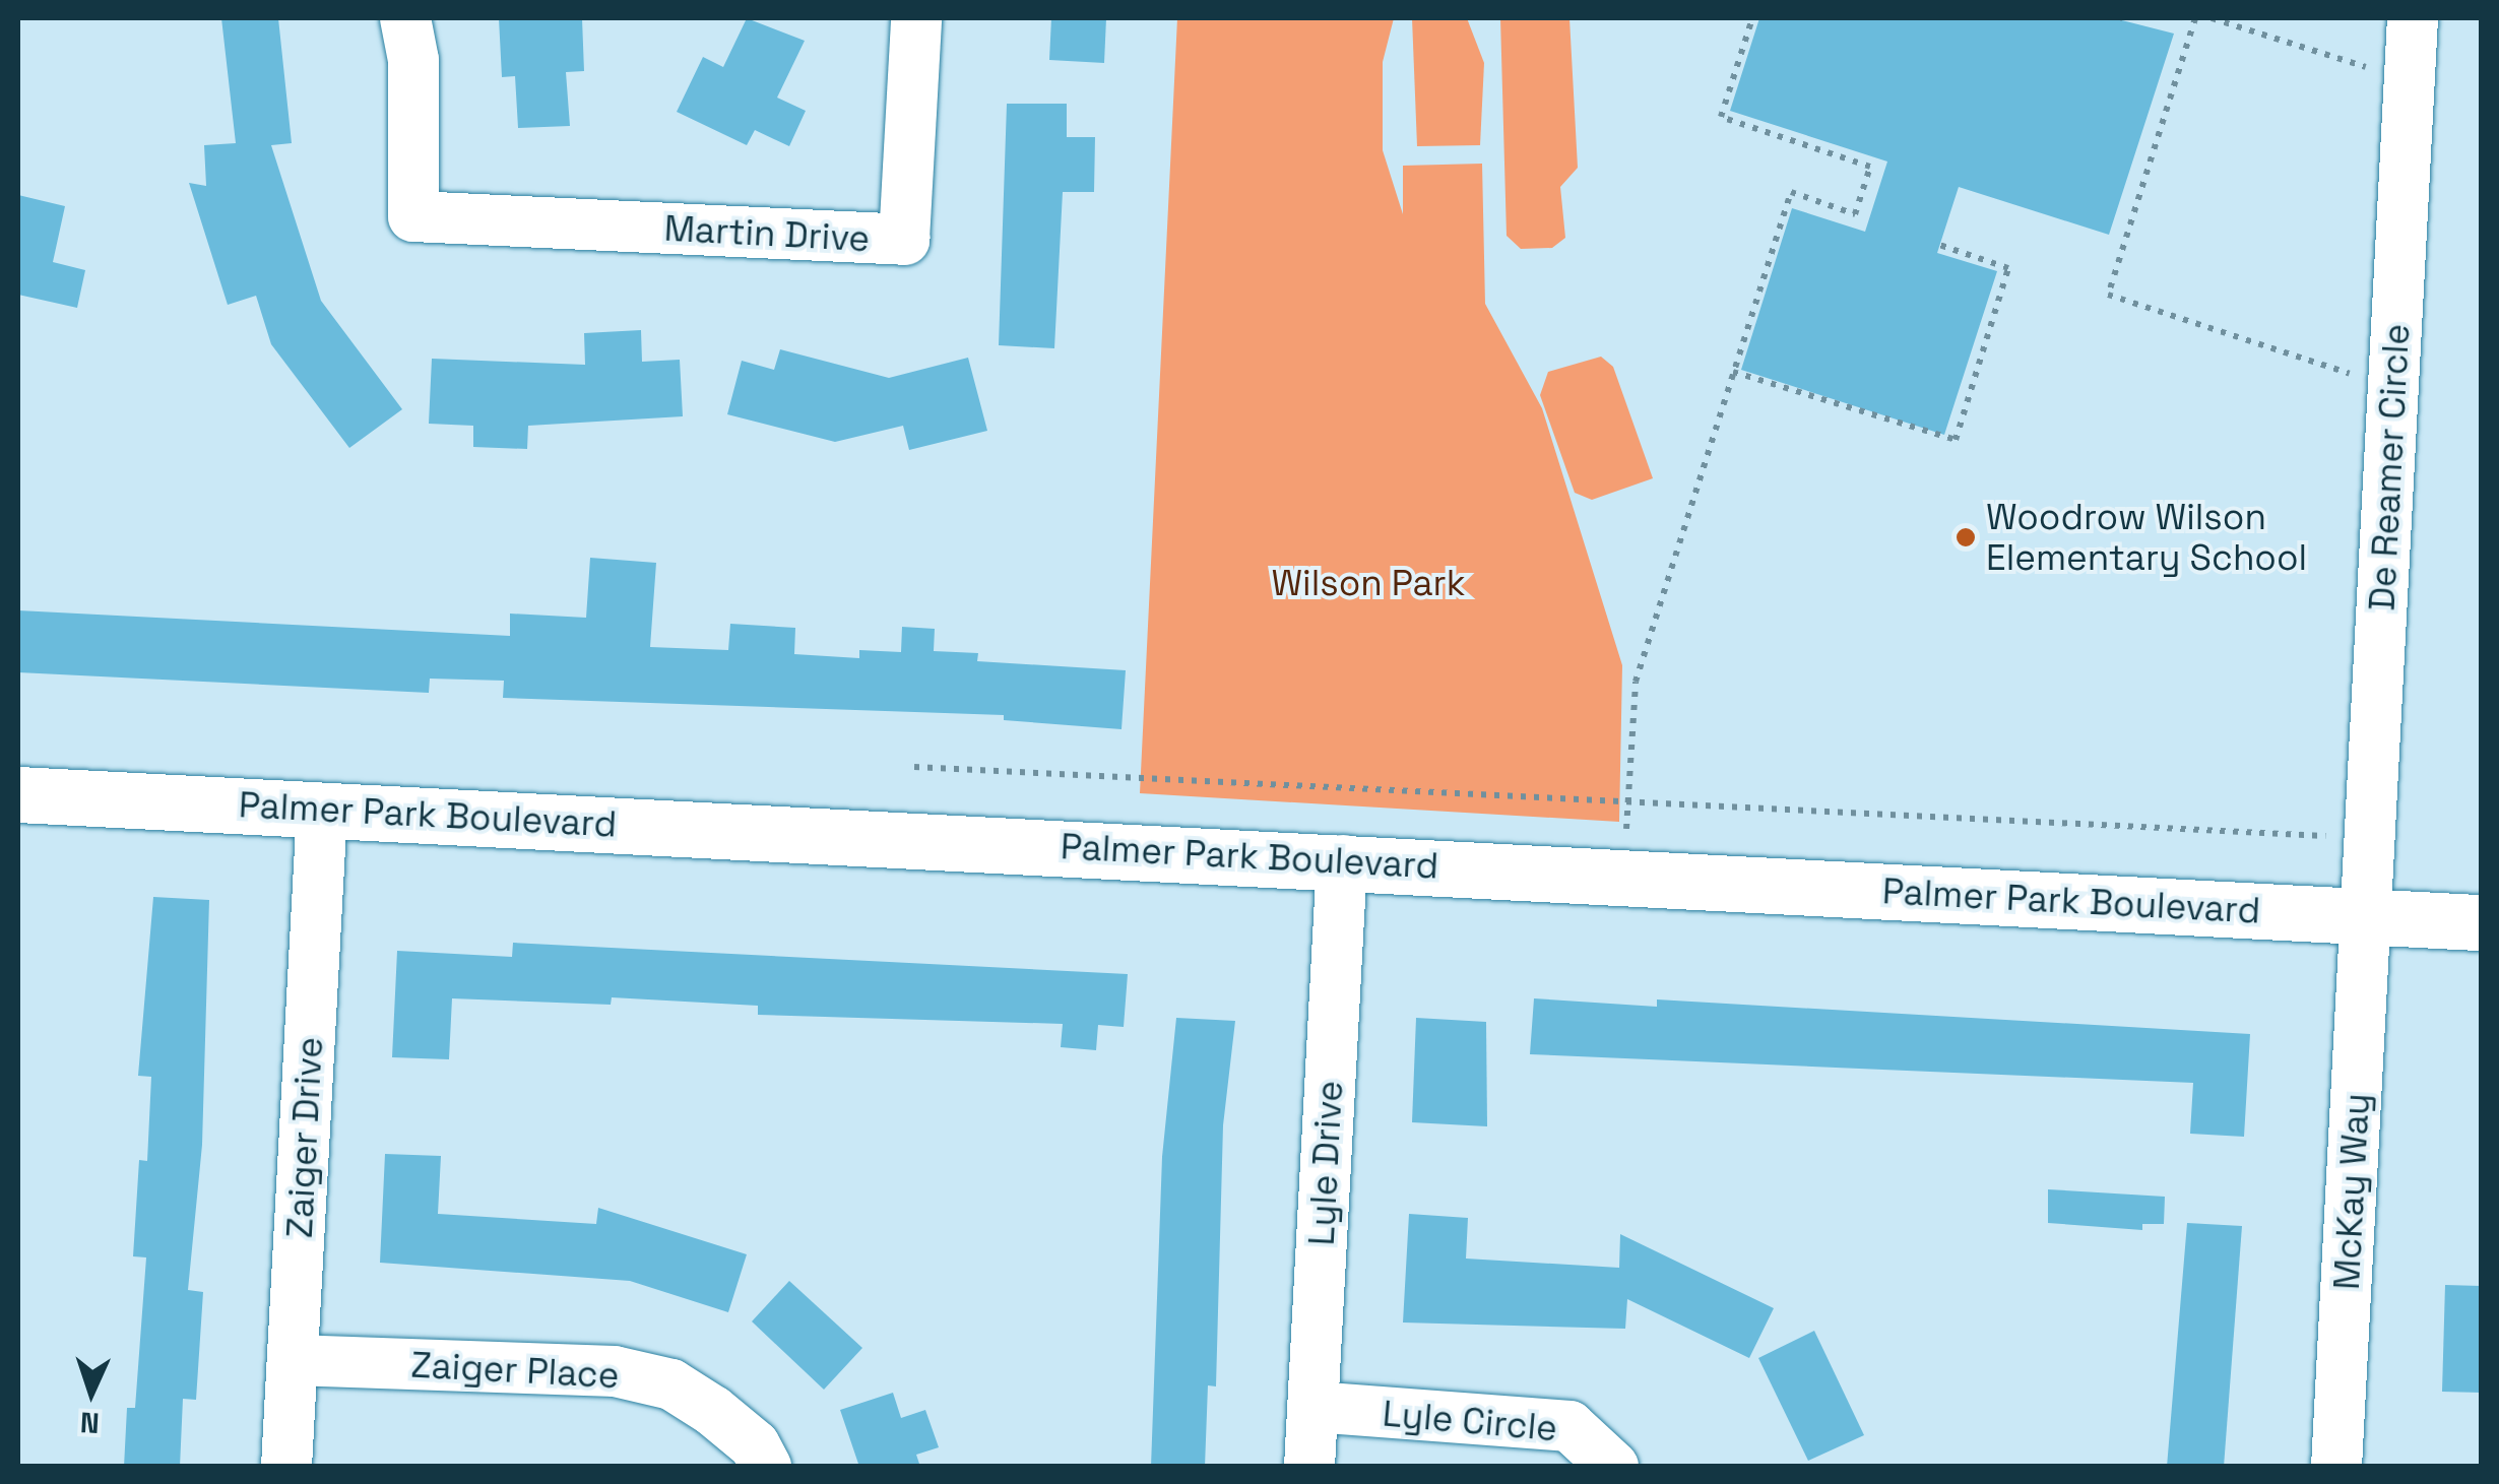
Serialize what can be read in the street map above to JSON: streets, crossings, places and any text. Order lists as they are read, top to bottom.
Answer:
{
  "streets": {
    "main road": ["Palmer Park Boulevard"],
    "street": [
      "Martin Drive",
      "De Reamer Circle",
      "Zaiger Drive",
      "Lyle Drive",
      "McKay Way",
      "Zaiger Place",
      "Lyle Circle"
    ]
  },
  "crossings": [
    ["De Reamer Circle", "Palmer Park Boulevard"],
    ["De Reamer Circle", "McKay Way"],
    ["Palmer Park Boulevard", "Zaiger Drive"],
    ["Palmer Park Boulevard", "Lyle Drive"],
    ["Palmer Park Boulevard", "McKay Way"],
    ["Zaiger Drive", "Zaiger Place"],
    ["Lyle Drive", "Lyle Circle"]
  ],
  "parks": ["Wilson Park"],
  "places": ["Woodrow Wilson Elementary School"],
  "north": "bottom"
}
